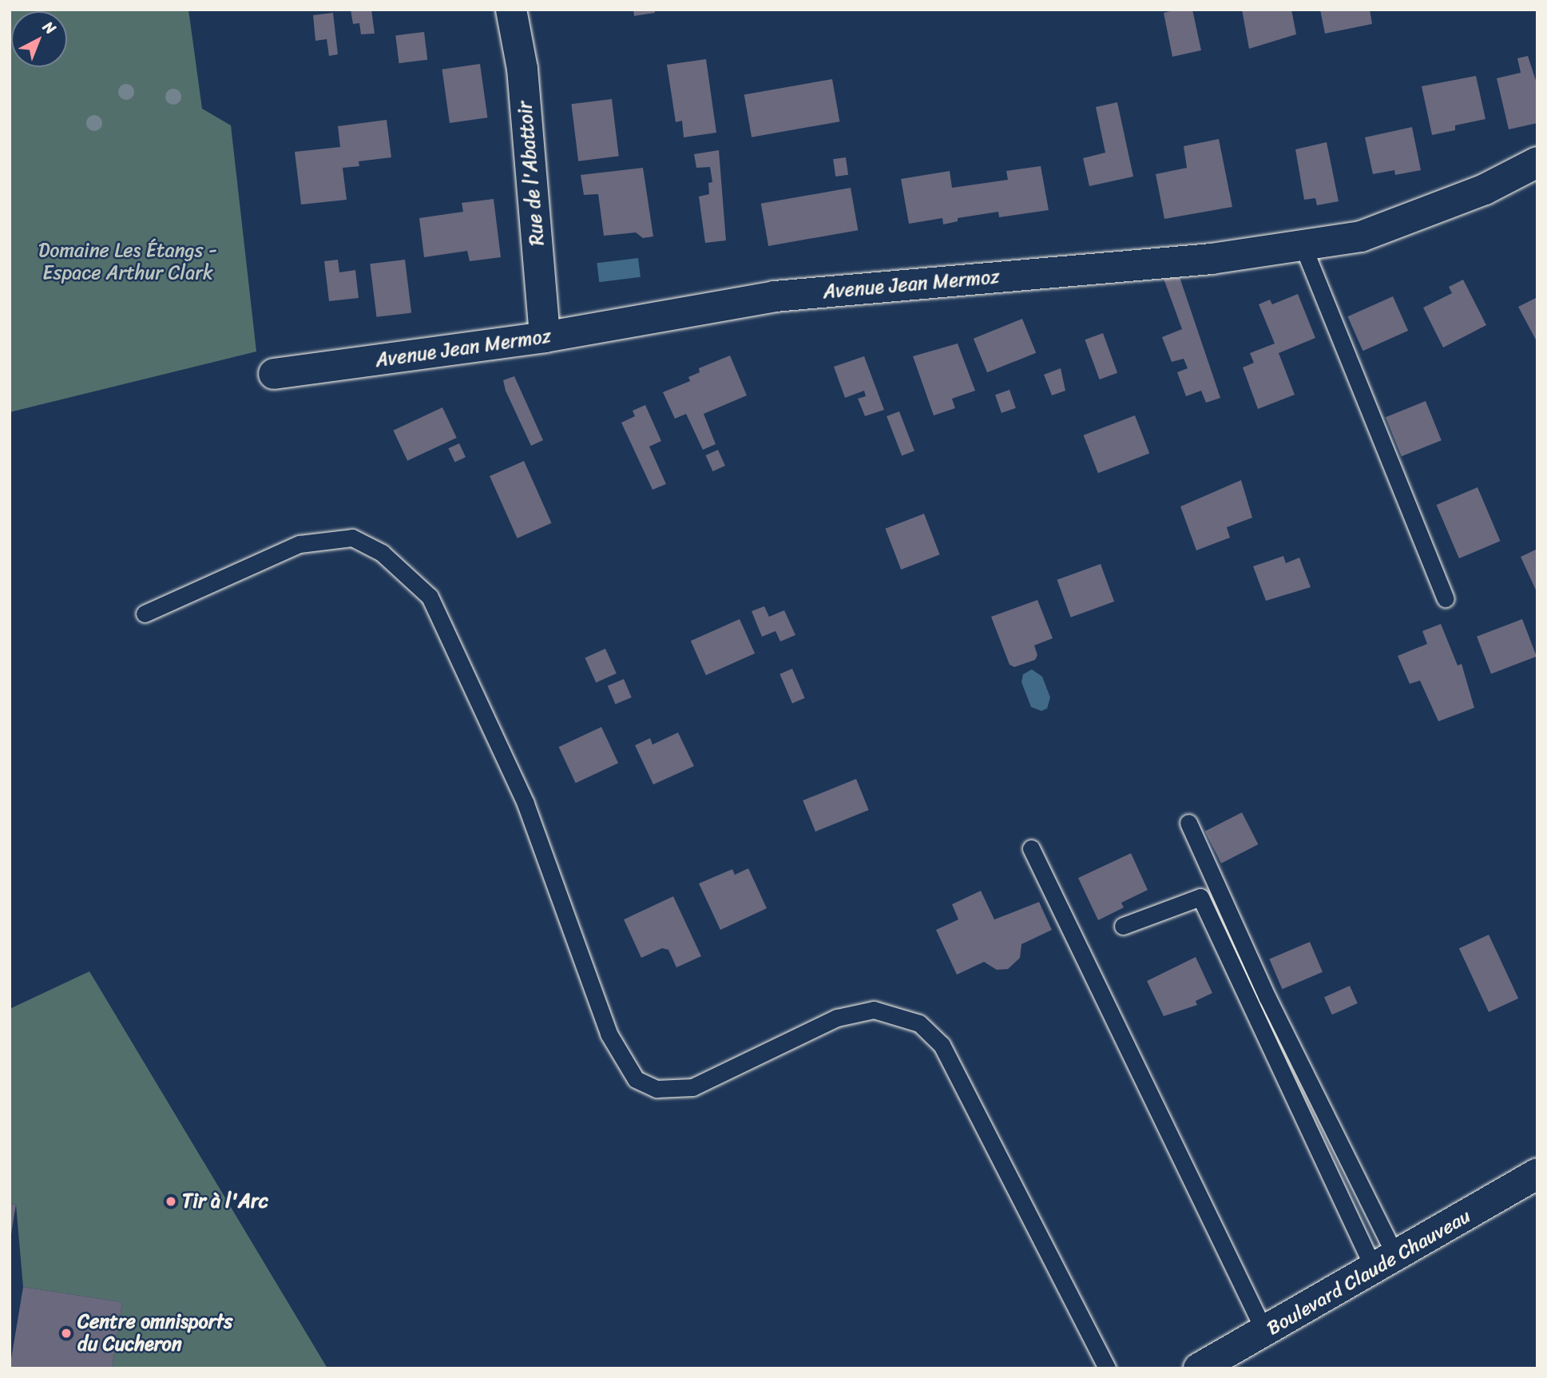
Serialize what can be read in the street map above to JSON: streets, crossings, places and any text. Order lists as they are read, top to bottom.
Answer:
{
  "streets": {
    "street": ["Rue de l'Abattoir", "Avenue Jean Mermoz", "Boulevard Claude Chauveau"]
  },
  "crossings": [
    ["Rue de l'Abattoir", "Avenue Jean Mermoz"]
  ],
  "parks": ["Domaine Les Étangs - Espace Arthur Clark"],
  "places": ["Tir à l'Arc", "Centre omnisports du Cucheron"],
  "north": "top right"
}
